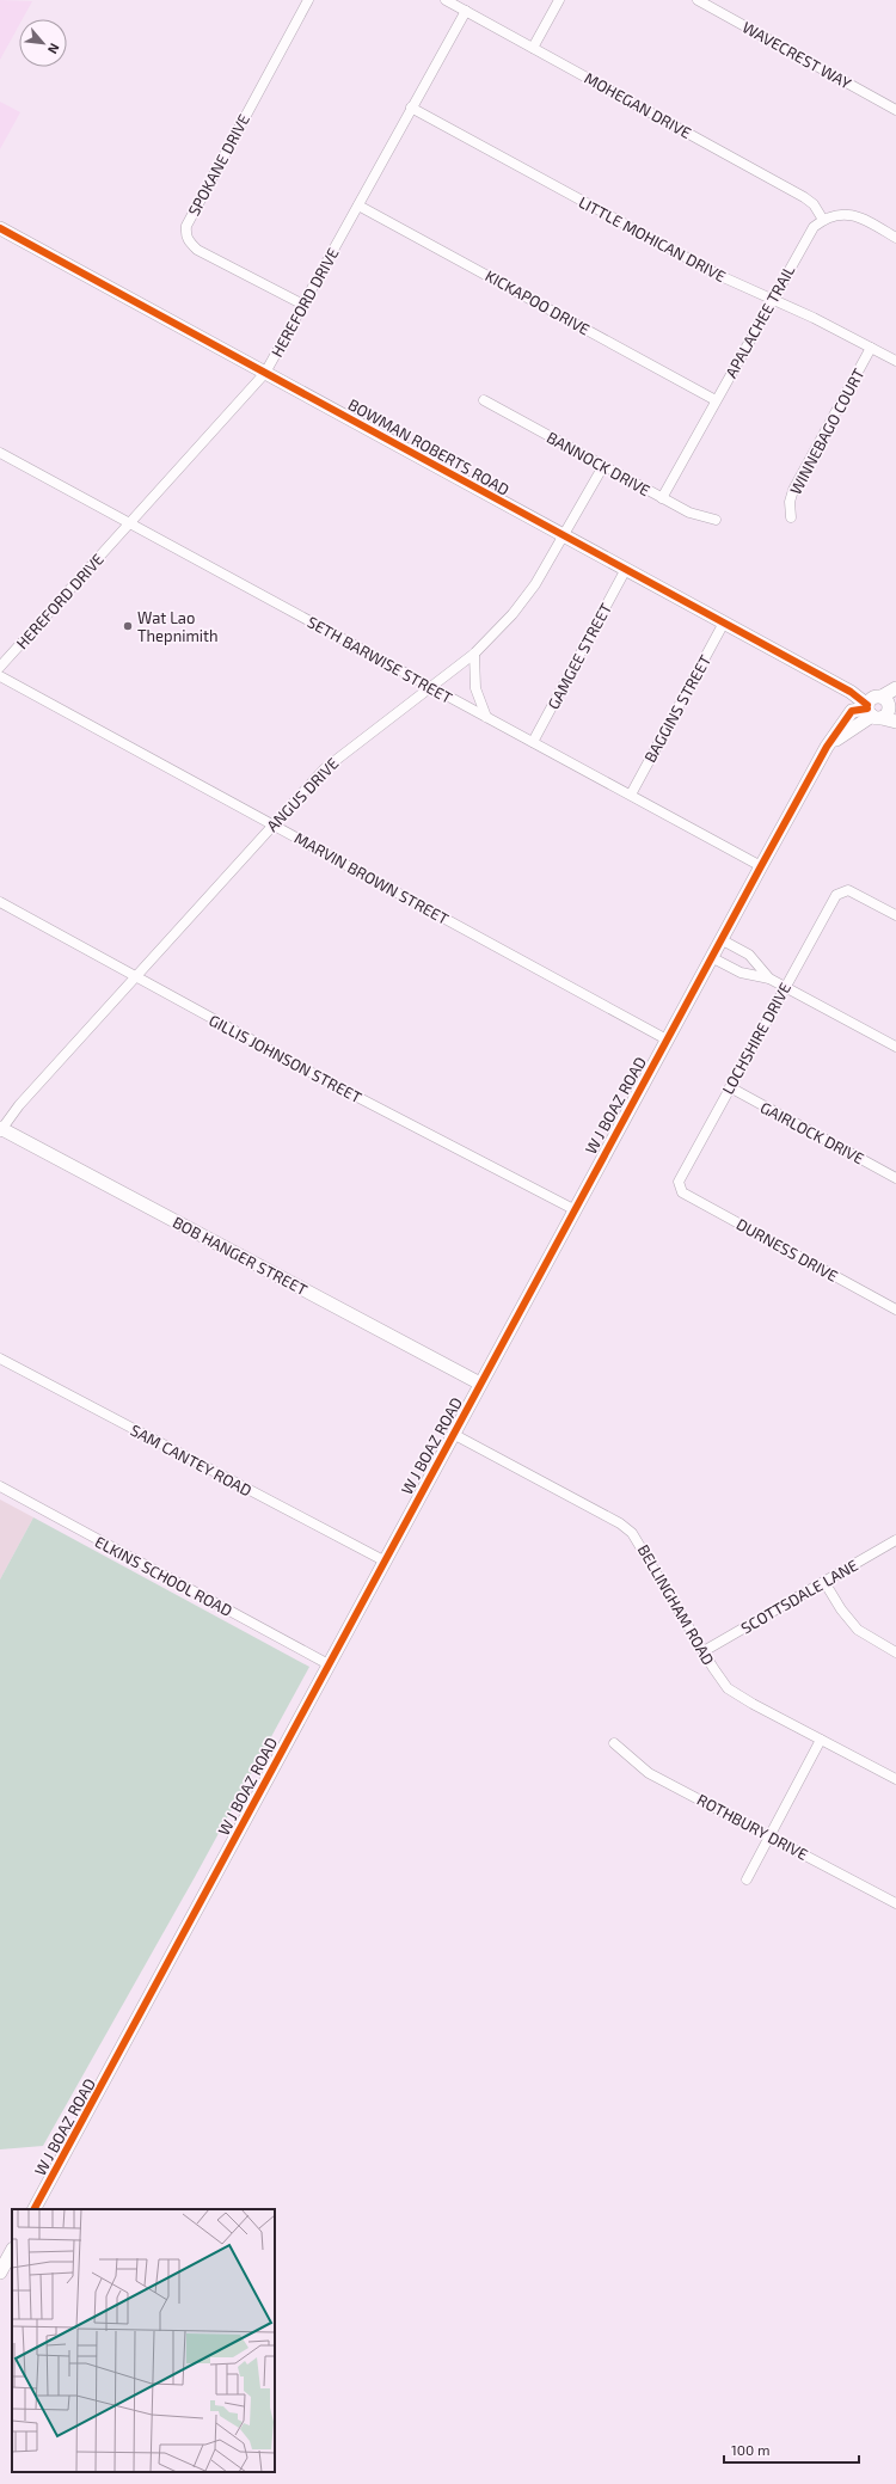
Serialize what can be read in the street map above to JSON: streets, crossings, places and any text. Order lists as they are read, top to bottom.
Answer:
{
  "streets": {
    "street": [
      "WAVECREST WAY",
      "MOHEGAN DRIVE",
      "SPOKANE DRIVE",
      "LITTLE MOHICAN DRIVE",
      "HEREFORD DRIVE",
      "KICKAPOO DRIVE",
      "APALACHEE TRAIL",
      "WINNEBAGO COURT",
      "BOWMAN ROBERTS ROAD",
      "BANNOCK DRIVE",
      "GAMGEE STREET",
      "SETH BARWISE STREET",
      "BAGGINS STREET",
      "ANGUS DRIVE",
      "MARVIN BROWN STREET",
      "LOCHSHIRE DRIVE",
      "GILLIS JOHNSON STREET",
      "W J BOAZ ROAD",
      "GAIRLOCK DRIVE",
      "DURNESS DRIVE",
      "BOB HANGER STREET",
      "SAM CANTEY ROAD",
      "ELKINS SCHOOL ROAD",
      "SCOTTSDALE LANE",
      "BELLINGHAM ROAD",
      "ROTHBURY DRIVE"
    ]
  },
  "crossings": [
    ["MOHEGAN DRIVE", "HEREFORD DRIVE"],
    ["MOHEGAN DRIVE", "APALACHEE TRAIL"],
    ["SPOKANE DRIVE", "HEREFORD DRIVE"],
    ["LITTLE MOHICAN DRIVE", "HEREFORD DRIVE"],
    ["LITTLE MOHICAN DRIVE", "APALACHEE TRAIL"],
    ["LITTLE MOHICAN DRIVE", "WINNEBAGO COURT"],
    ["HEREFORD DRIVE", "KICKAPOO DRIVE"],
    ["HEREFORD DRIVE", "BOWMAN ROBERTS ROAD"],
    ["HEREFORD DRIVE", "SETH BARWISE STREET"],
    ["KICKAPOO DRIVE", "APALACHEE TRAIL"],
    ["APALACHEE TRAIL", "BANNOCK DRIVE"],
    ["BOWMAN ROBERTS ROAD", "GAMGEE STREET"],
    ["BOWMAN ROBERTS ROAD", "BAGGINS STREET"],
    ["BOWMAN ROBERTS ROAD", "ANGUS DRIVE"],
    ["BOWMAN ROBERTS ROAD", "W J BOAZ ROAD"],
    ["BANNOCK DRIVE", "ANGUS DRIVE"],
    ["GAMGEE STREET", "SETH BARWISE STREET"],
    ["SETH BARWISE STREET", "BAGGINS STREET"],
    ["SETH BARWISE STREET", "ANGUS DRIVE"],
    ["SETH BARWISE STREET", "W J BOAZ ROAD"],
    ["ANGUS DRIVE", "MARVIN BROWN STREET"],
    ["ANGUS DRIVE", "GILLIS JOHNSON STREET"],
    ["ANGUS DRIVE", "BOB HANGER STREET"],
    ["MARVIN BROWN STREET", "W J BOAZ ROAD"],
    ["LOCHSHIRE DRIVE", "GAIRLOCK DRIVE"],
    ["LOCHSHIRE DRIVE", "DURNESS DRIVE"],
    ["GILLIS JOHNSON STREET", "W J BOAZ ROAD"],
    ["W J BOAZ ROAD", "BOB HANGER STREET"],
    ["W J BOAZ ROAD", "SAM CANTEY ROAD"],
    ["W J BOAZ ROAD", "ELKINS SCHOOL ROAD"],
    ["W J BOAZ ROAD", "BELLINGHAM ROAD"],
    ["SCOTTSDALE LANE", "BELLINGHAM ROAD"]
  ],
  "places": ["Wat Lao Thepnimith"],
  "scale_bar": "100 m",
  "north": "bottom right"
}
